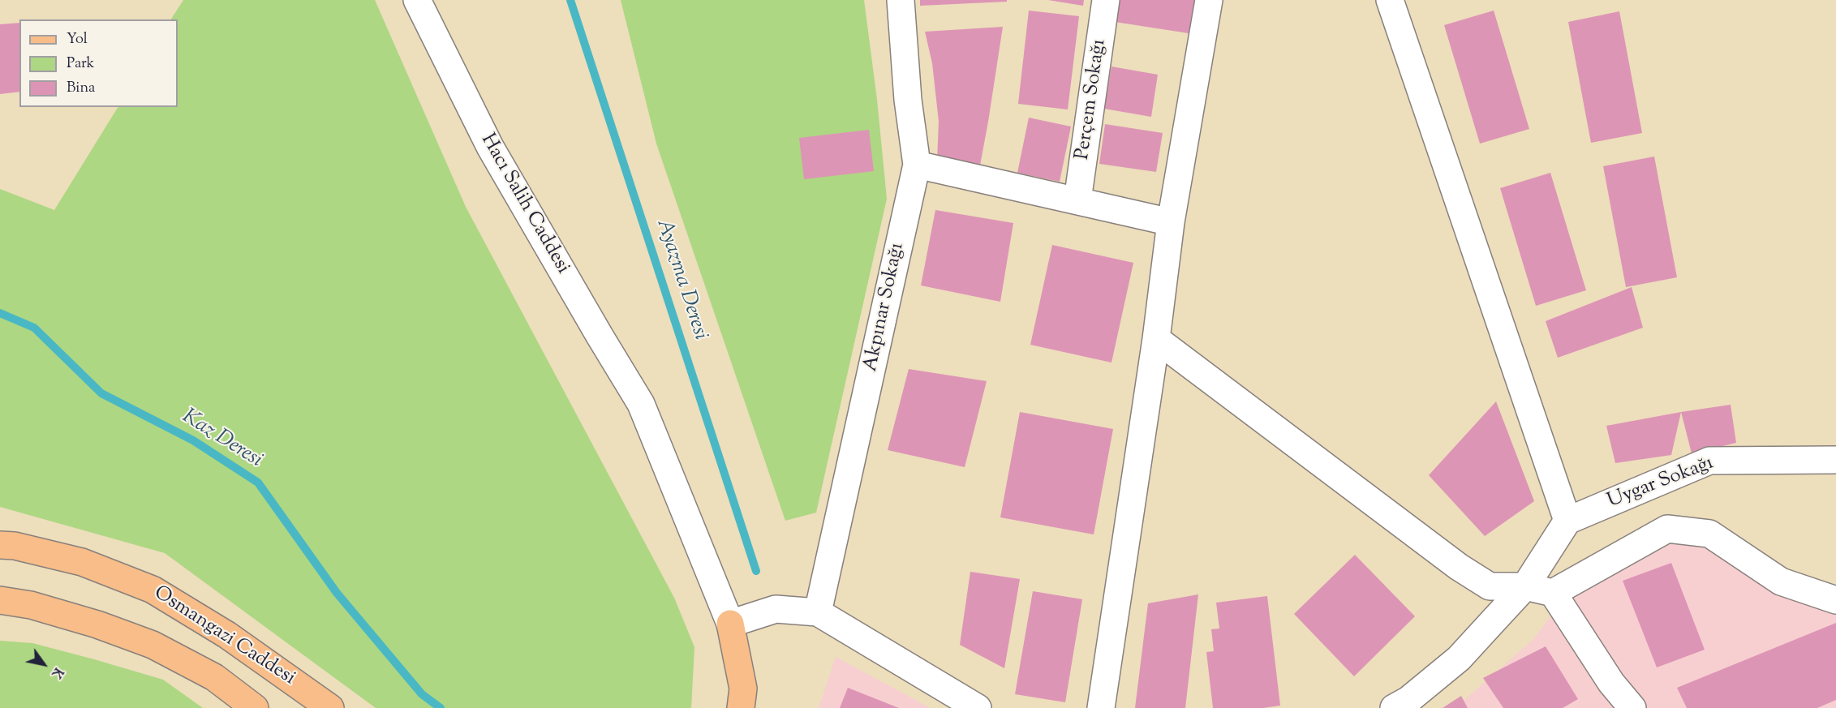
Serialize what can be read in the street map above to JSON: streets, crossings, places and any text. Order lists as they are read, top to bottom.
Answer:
{
  "streets": {
    "main road": ["Osmangazi Caddesi"],
    "street": [
      "Perçem Sokağı",
      "Hacı Salih Caddesi",
      "Akpınar Sokağı",
      "Uygar Sokağı"
    ]
  },
  "water": ["Ayazma Deresi", "Kaz Deresi"],
  "legend": ["Yol", "Park", "Bina"],
  "north": "bottom right"
}
